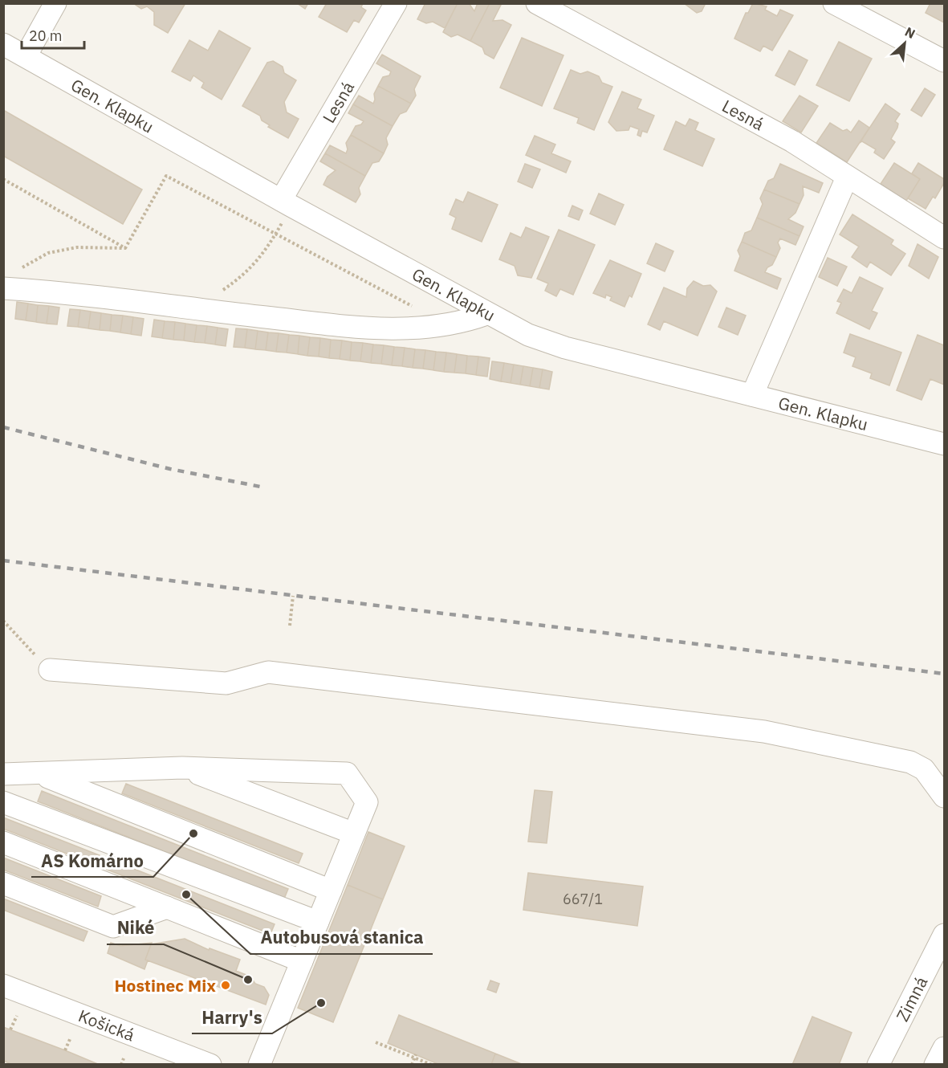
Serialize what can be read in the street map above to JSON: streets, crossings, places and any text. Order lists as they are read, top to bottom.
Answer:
{
  "streets": {
    "street": [
      "Lesná",
      "Gen. Klapku",
      "Zimná",
      "Košická"
    ]
  },
  "crossings": [
    ["Lesná", "Gen. Klapku"]
  ],
  "places": [
    "AS Komárno",
    "Autobusová stanica",
    "Niké",
    "Hostinec Mix",
    "Harry's"
  ],
  "house_numbers": ["667/1"],
  "scale_bar": "20 m",
  "north": "top right"
}
